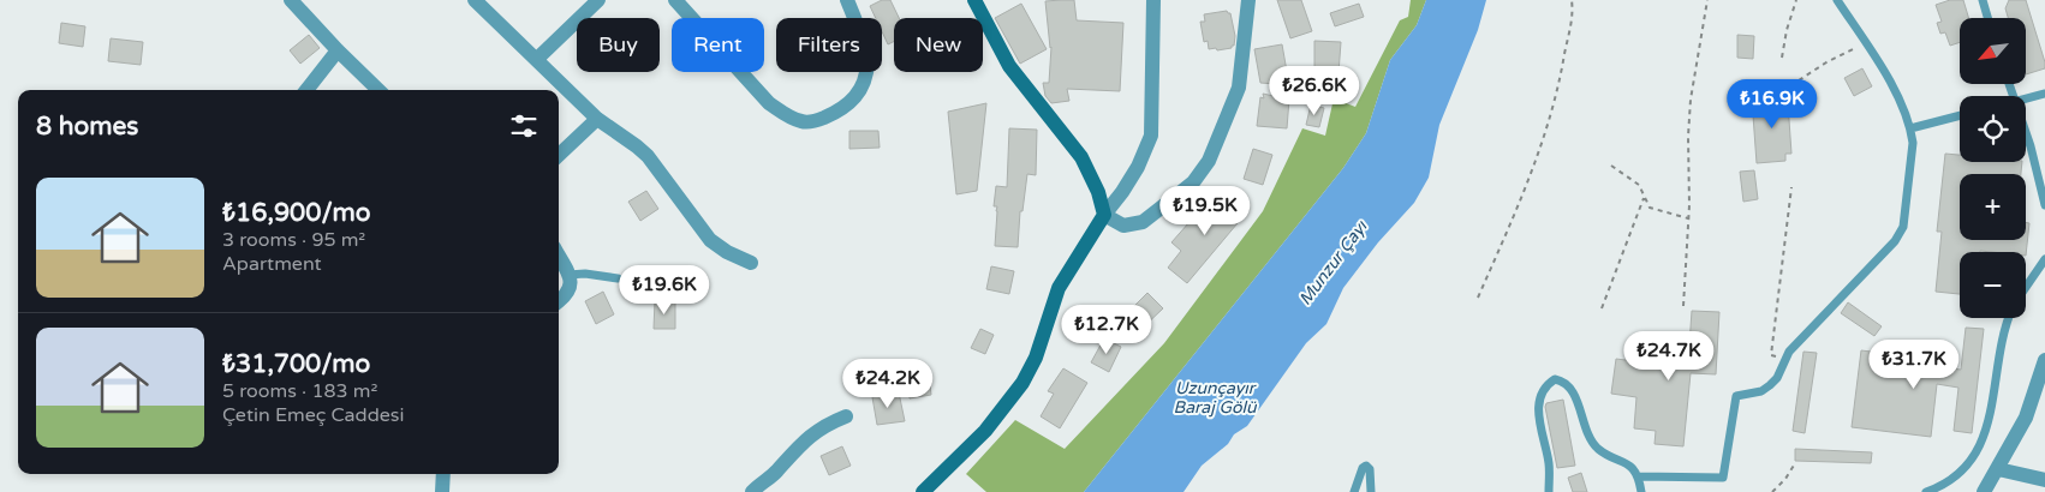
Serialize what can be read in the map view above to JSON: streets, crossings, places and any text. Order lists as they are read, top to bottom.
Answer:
{
  "water": ["Munzur Çayı", "Uzunçayır Baraj Gölü"],
  "north": "bottom left",
  "page": {
    "map_buttons": ["+", "−"],
    "chip": [
      "Buy",
      "Rent",
      "Filters",
      "New"
    ],
    "price": [
      "₺26.6K",
      "₺16.9K",
      "₺19.5K",
      "₺19.6K",
      "₺12.7K",
      "₺24.7K",
      "₺31.7K",
      "₺24.2K"
    ],
    "heading": "8 homes",
    "list": [
      {
        "name": "₺16,900/mo",
        "note": "3 rooms · 95 m² · Apartment"
      },
      {
        "name": "₺31,700/mo",
        "note": "5 rooms · 183 m² · Çetin Emeç Caddesi"
      }
    ]
  }
}
